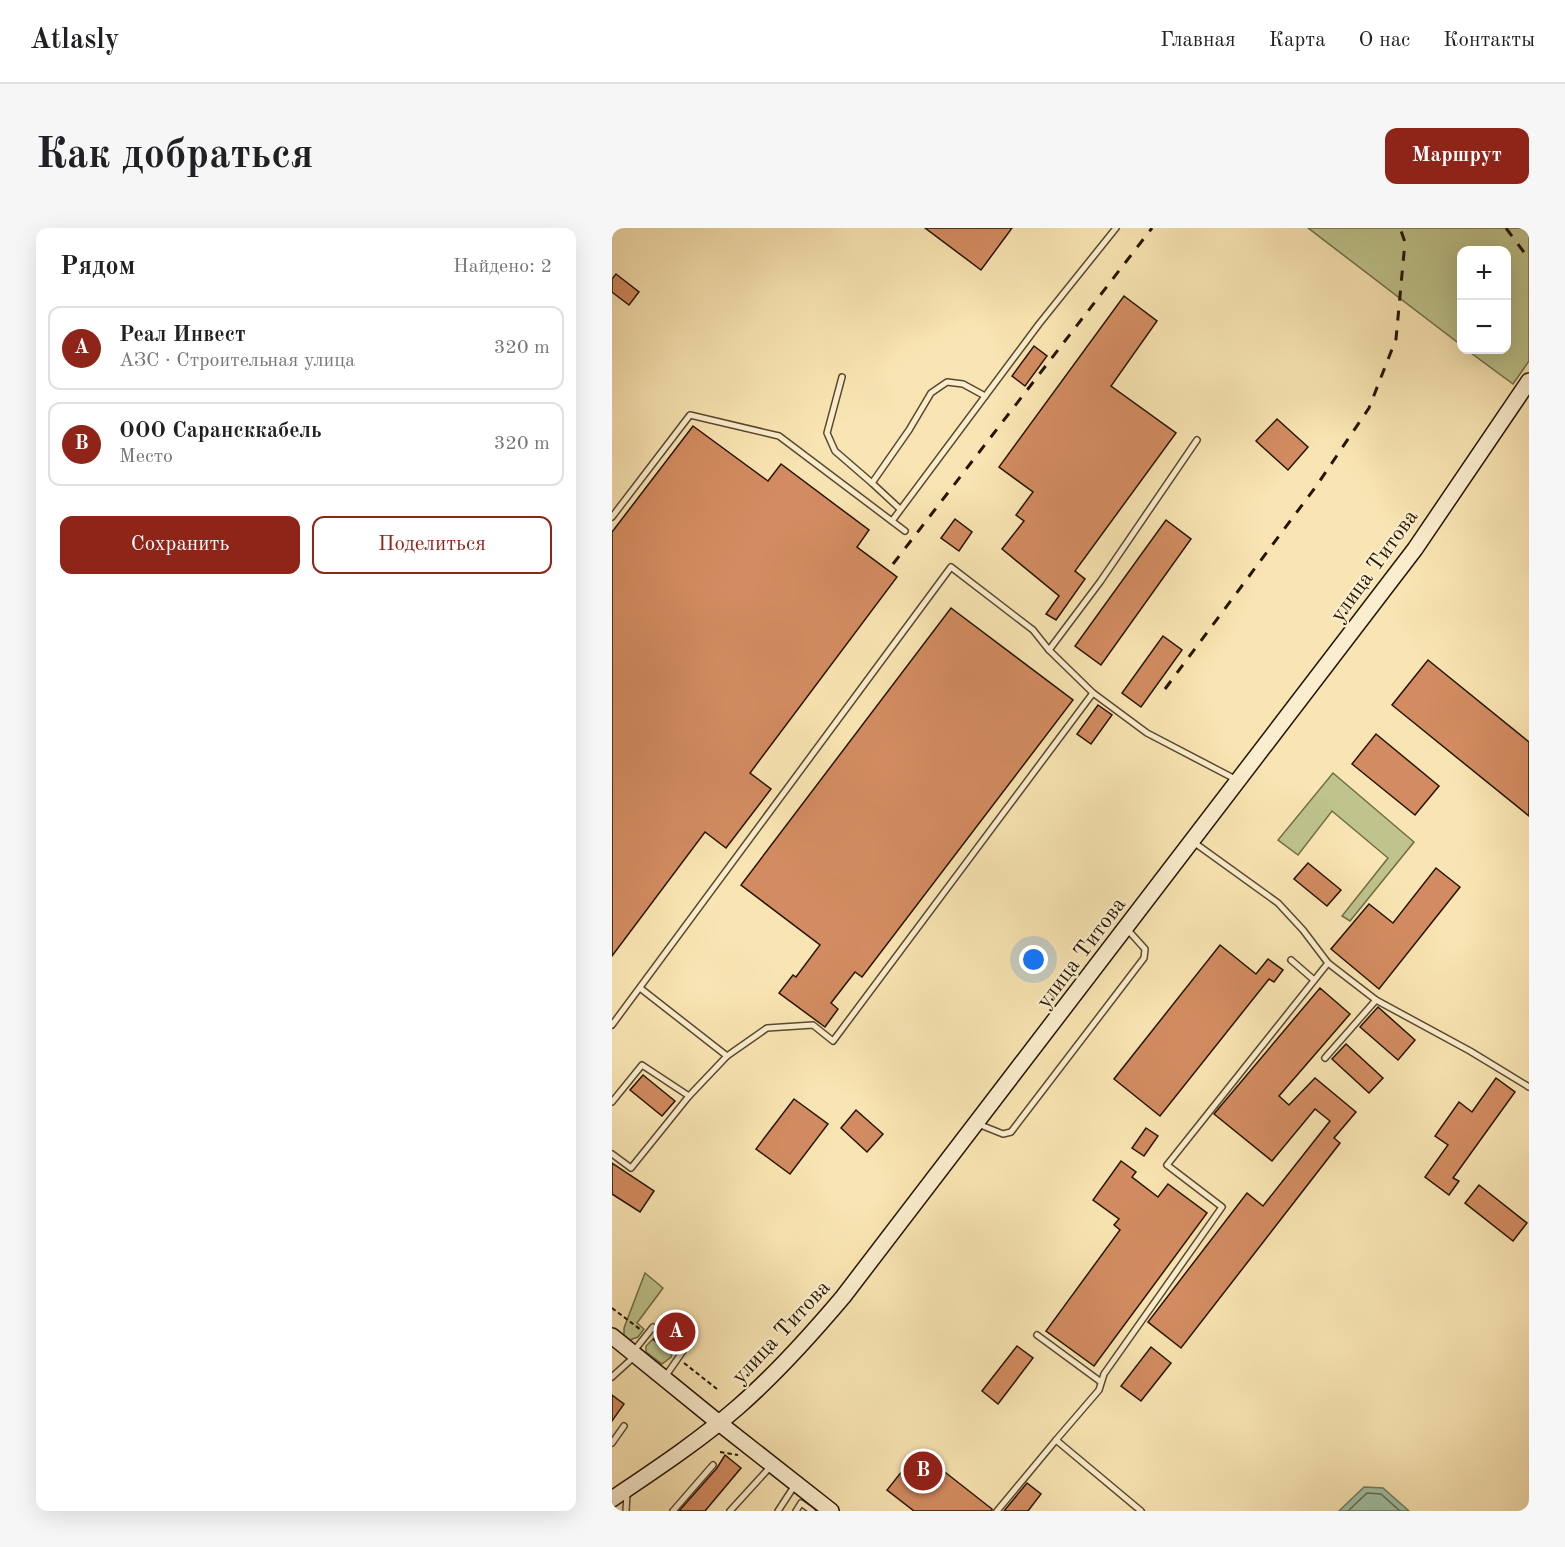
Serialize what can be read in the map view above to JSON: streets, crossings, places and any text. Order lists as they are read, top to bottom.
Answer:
{
  "streets": {
    "main road": ["улица Титова"]
  },
  "page": {
    "header": "Atlasly",
    "nav": [
      "Главная",
      "Карта",
      "О нас",
      "Контакты"
    ],
    "buttons": [
      "Маршрут",
      ["Сохранить", "Поделиться"]
    ],
    "title": "Как добраться",
    "heading": ["Рядом", "Найдено: 2"],
    "map_buttons": ["+", "−"],
    "list": [
      {
        "mark": "A",
        "name": "Реал Инвест",
        "note": "АЗС · Строительная улица",
        "value": "320 m"
      },
      {
        "mark": "B",
        "name": "ООО Сарансккабель",
        "note": "Место",
        "value": "320 m"
      }
    ],
    "pins": ["A", "B"]
  }
}
